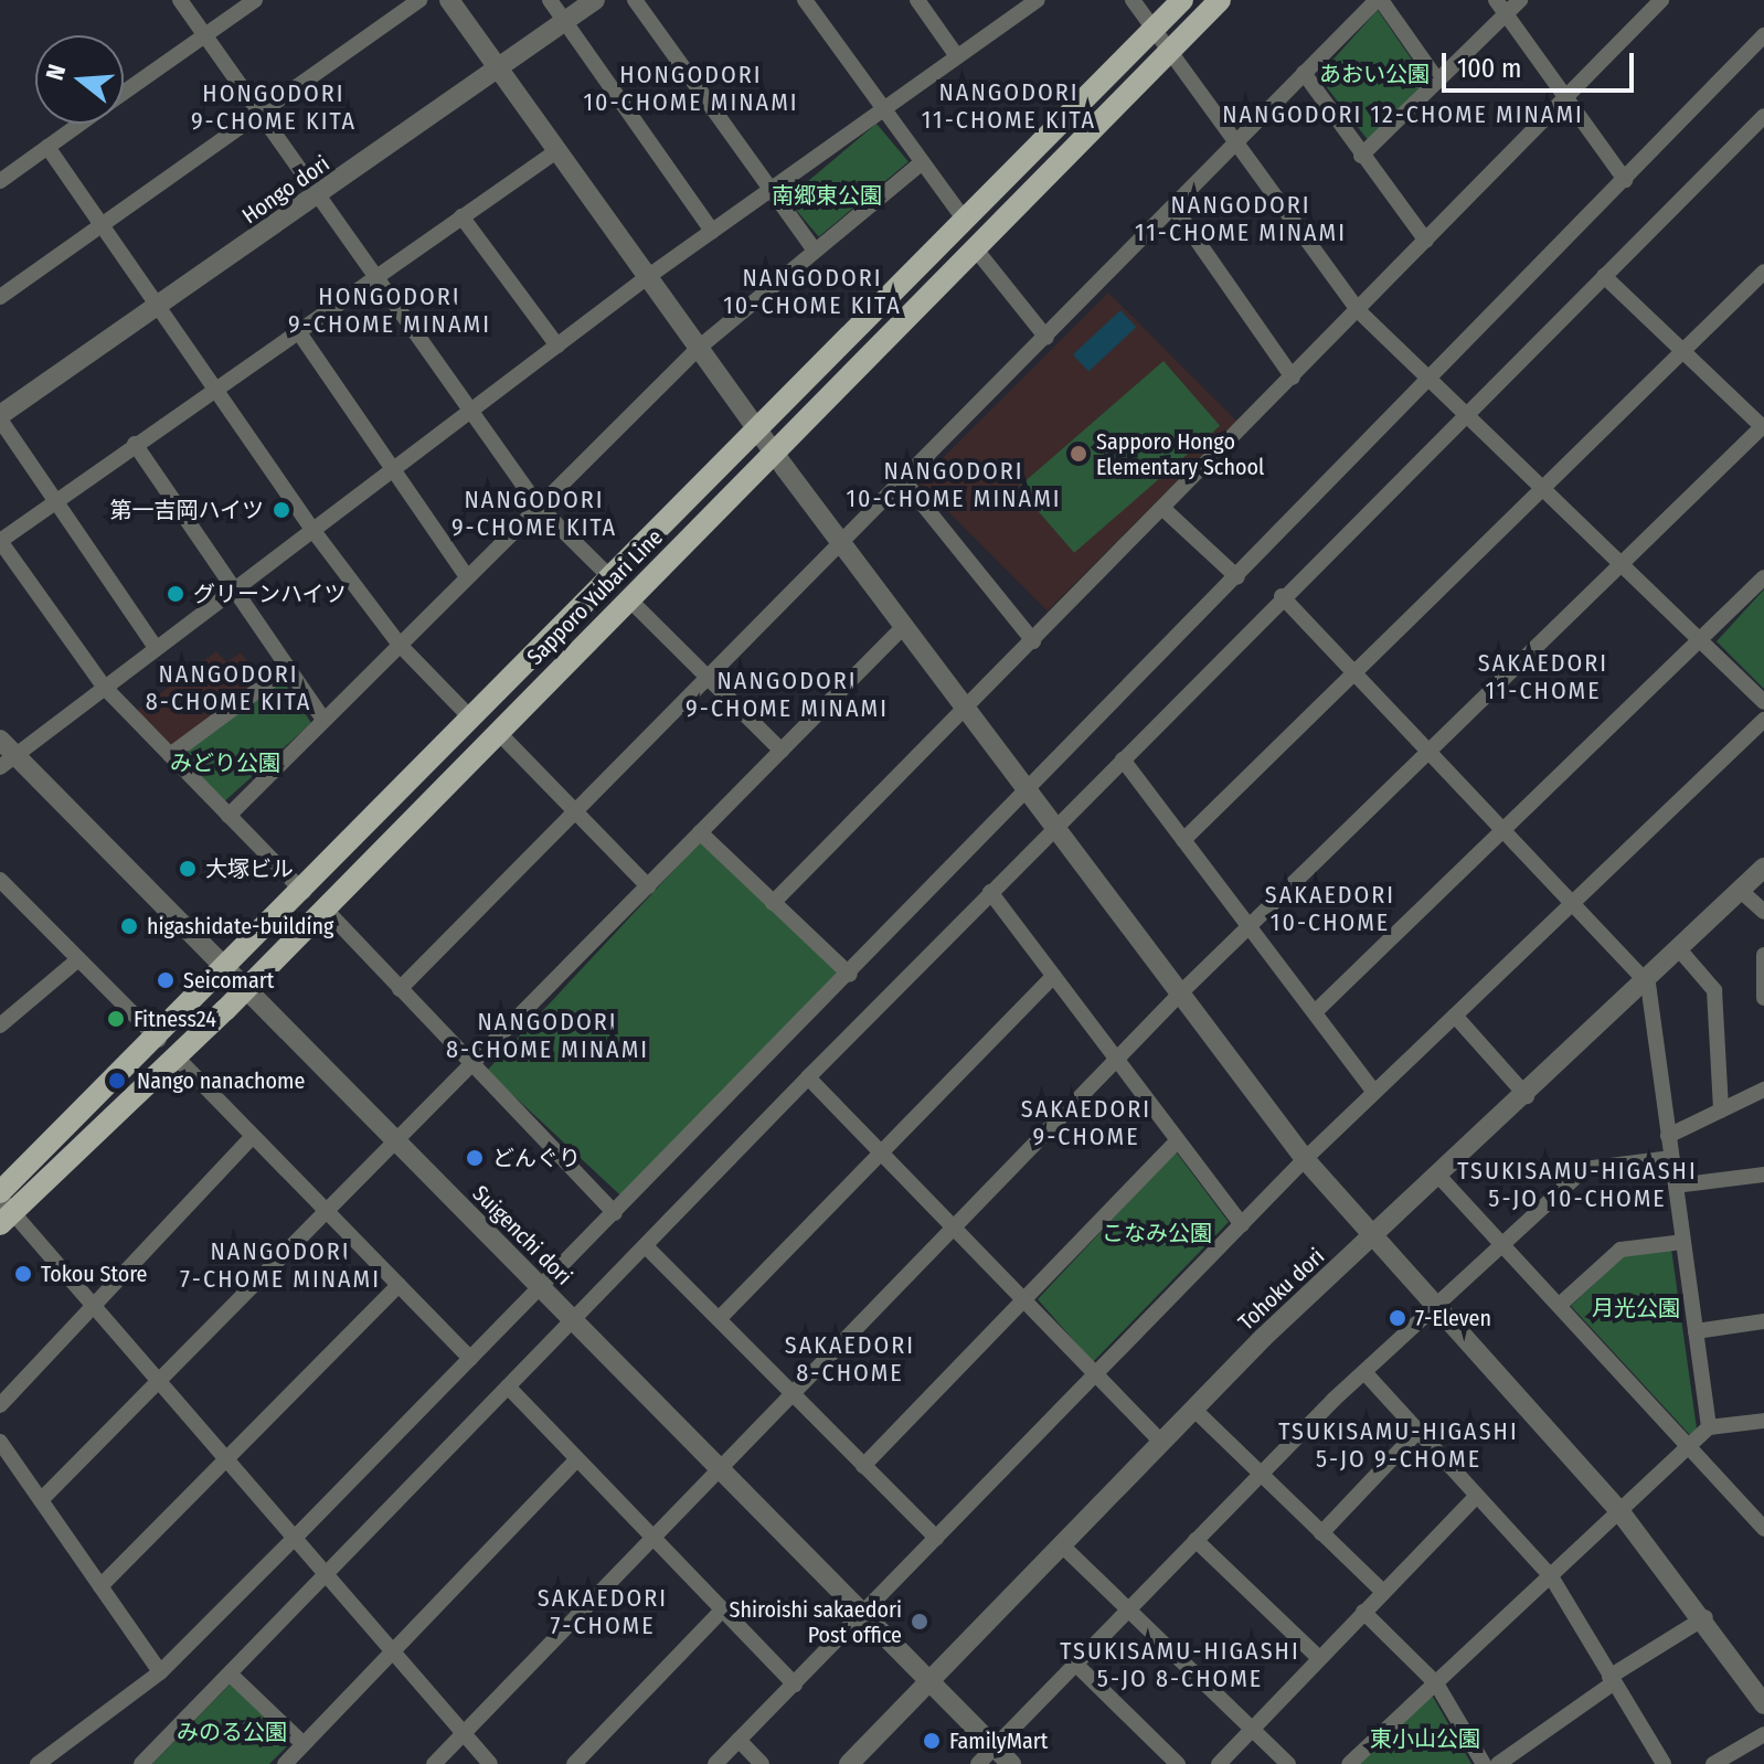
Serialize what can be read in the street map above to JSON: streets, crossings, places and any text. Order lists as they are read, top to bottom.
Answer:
{
  "streets": {
    "main road": ["Sapporo Yubari Line"],
    "street": ["Hongo dori", "Suigenchi dori", "Tohoku dori"]
  },
  "crossings": [
    ["Sapporo Yubari Line", "Suigenchi dori"],
    ["Suigenchi dori", "Tohoku dori"]
  ],
  "districts": [
    "HONGODORI 10-CHOME MINAMI",
    "NANGODORI 11-CHOME KITA",
    "HONGODORI 9-CHOME KITA",
    "NANGODORI 12-CHOME MINAMI",
    "NANGODORI 11-CHOME MINAMI",
    "NANGODORI 10-CHOME KITA",
    "HONGODORI 9-CHOME MINAMI",
    "NANGODORI 10-CHOME MINAMI",
    "NANGODORI 9-CHOME KITA",
    "SAKAEDORI 11-CHOME",
    "NANGODORI 8-CHOME KITA",
    "NANGODORI 9-CHOME MINAMI",
    "SAKAEDORI 10-CHOME",
    "NANGODORI 8-CHOME MINAMI",
    "SAKAEDORI 9-CHOME",
    "TSUKISAMU-HIGASHI 5-JO 10-CHOME",
    "NANGODORI 7-CHOME MINAMI",
    "SAKAEDORI 8-CHOME",
    "TSUKISAMU-HIGASHI 5-JO 9-CHOME",
    "SAKAEDORI 7-CHOME",
    "TSUKISAMU-HIGASHI 5-JO 8-CHOME"
  ],
  "parks": [
    "あおい公園",
    "南郷東公園",
    "みどり公園",
    "こなみ公園",
    "月光公園",
    "みのる公園",
    "東小山公園"
  ],
  "places": [
    "Sapporo Hongo Elementary School",
    "第一吉岡ハイツ",
    "グリーンハイツ",
    "大塚ビル",
    "higashidate-building",
    "Seicomart",
    "Fitness24",
    "Nango nanachome",
    "どんぐり",
    "Tokou Store",
    "7-Eleven",
    "Shiroishi sakaedori Post office",
    "FamilyMart"
  ],
  "scale_bar": "100 m",
  "north": "left"
}
